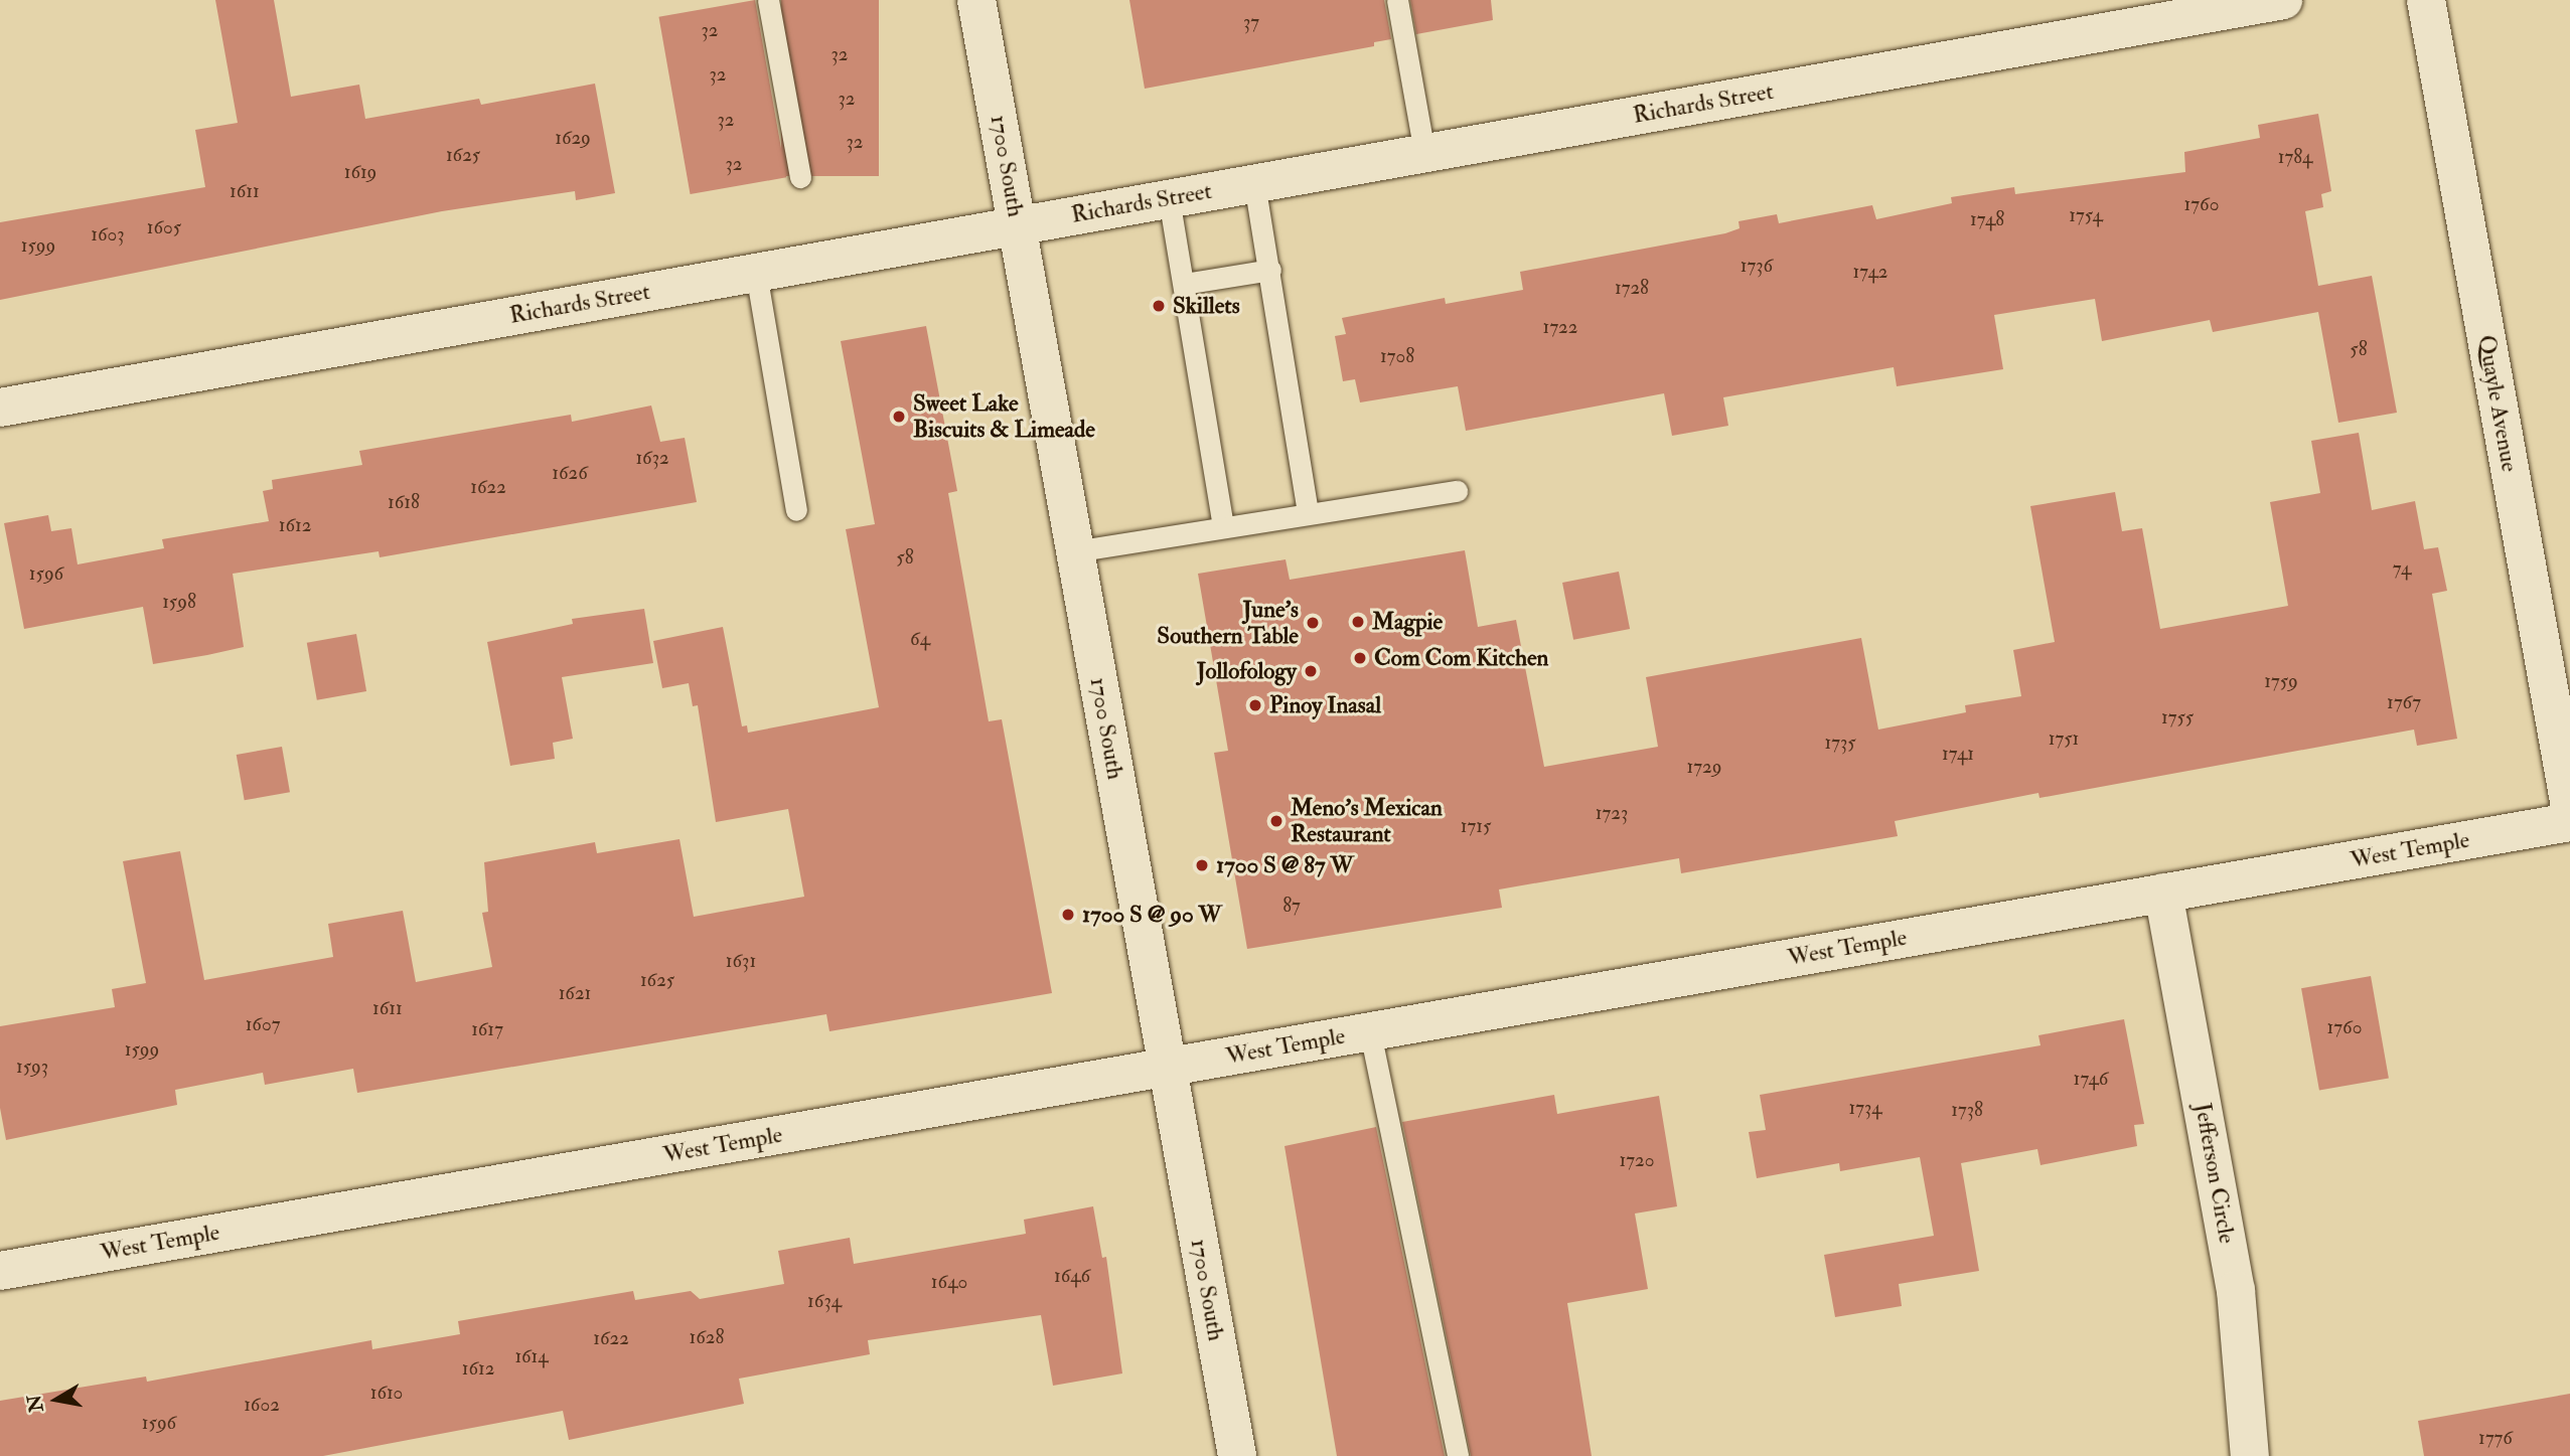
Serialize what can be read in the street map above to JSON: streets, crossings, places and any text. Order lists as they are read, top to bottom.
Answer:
{
  "streets": {
    "street": [
      "Richards Street",
      "1700 South",
      "Quayle Avenue",
      "West Temple",
      "Jefferson Circle"
    ]
  },
  "crossings": [
    ["Richards Street", "1700 South"],
    ["1700 South", "West Temple"],
    ["West Temple", "Jefferson Circle"]
  ],
  "places": [
    "Skillets",
    "Sweet Lake Biscuits & Limeade",
    "Magpie",
    "June's Southern Table",
    "Com Com Kitchen",
    "Jollofology",
    "Pinoy Inasal",
    "Meno's Mexican Restaurant",
    "1700 S @ 87 W",
    "1700 S @ 90 W"
  ],
  "house_numbers": [
    "37",
    "32",
    "32",
    "32",
    "32",
    "32",
    "1629",
    "32",
    "1625",
    "1784",
    "32",
    "1619",
    "1611",
    "1760",
    "1754",
    "1748",
    "1605",
    "1603",
    "1599",
    "1736",
    "1742",
    "1728",
    "1722",
    "58",
    "1708",
    "1632",
    "1626",
    "1622",
    "1618",
    "1612",
    "58",
    "74",
    "1596",
    "1598",
    "64",
    "1759",
    "1767",
    "1755",
    "1751",
    "1735",
    "1741",
    "1729",
    "1723",
    "1715",
    "87",
    "1631",
    "1625",
    "1621",
    "1611",
    "1607",
    "1760",
    "1617",
    "1599",
    "1593",
    "1746",
    "1734",
    "1738",
    "1720",
    "1646",
    "1640",
    "1634",
    "1628",
    "1622",
    "1614",
    "1612",
    "1610",
    "1602",
    "1596",
    "1776"
  ],
  "north": "left"
}
